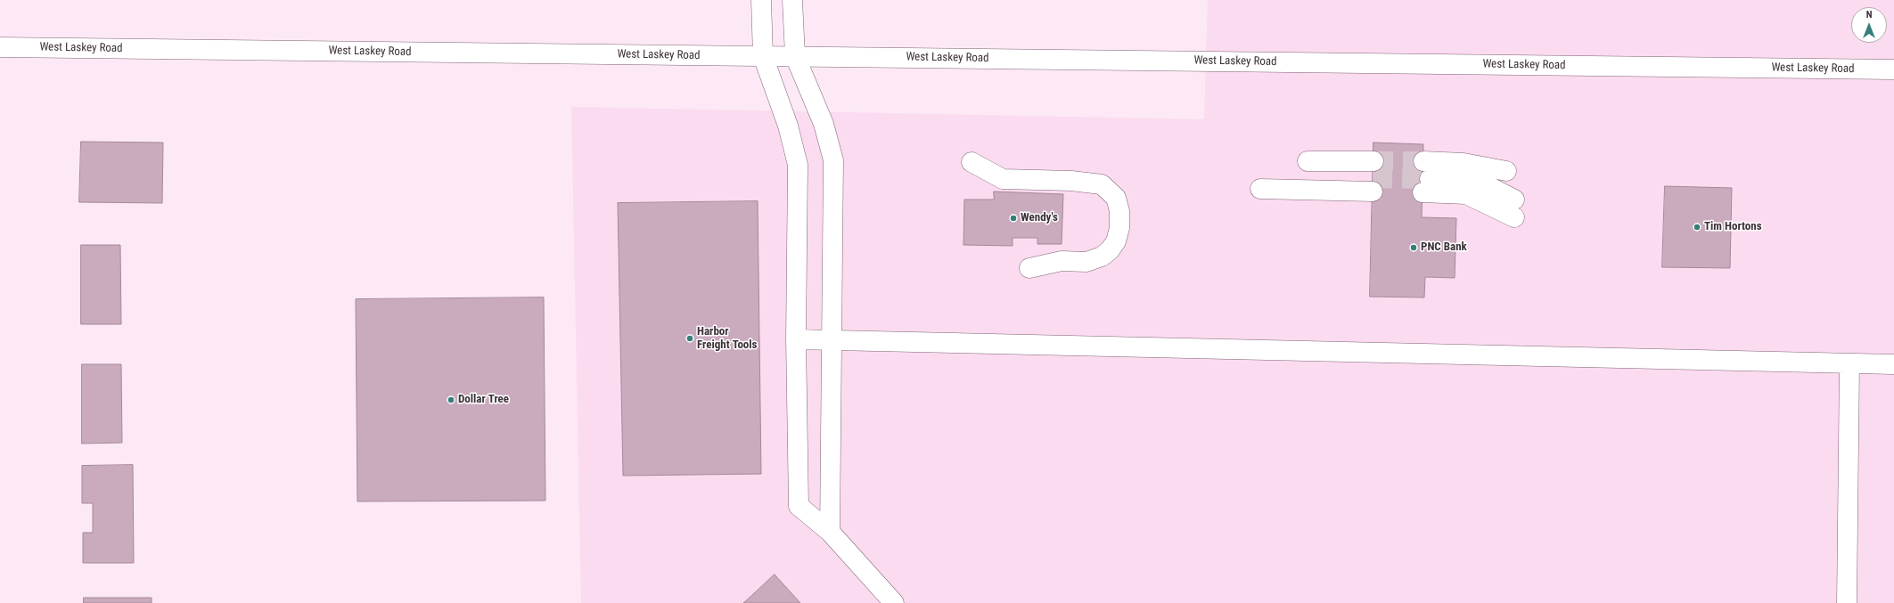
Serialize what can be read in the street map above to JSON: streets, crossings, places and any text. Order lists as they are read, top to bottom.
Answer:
{
  "streets": {
    "main road": ["West Laskey Road"]
  },
  "places": [
    "Wendy's",
    "Tim Hortons",
    "PNC Bank",
    "Harbor Freight Tools",
    "Dollar Tree"
  ],
  "north": "top"
}
